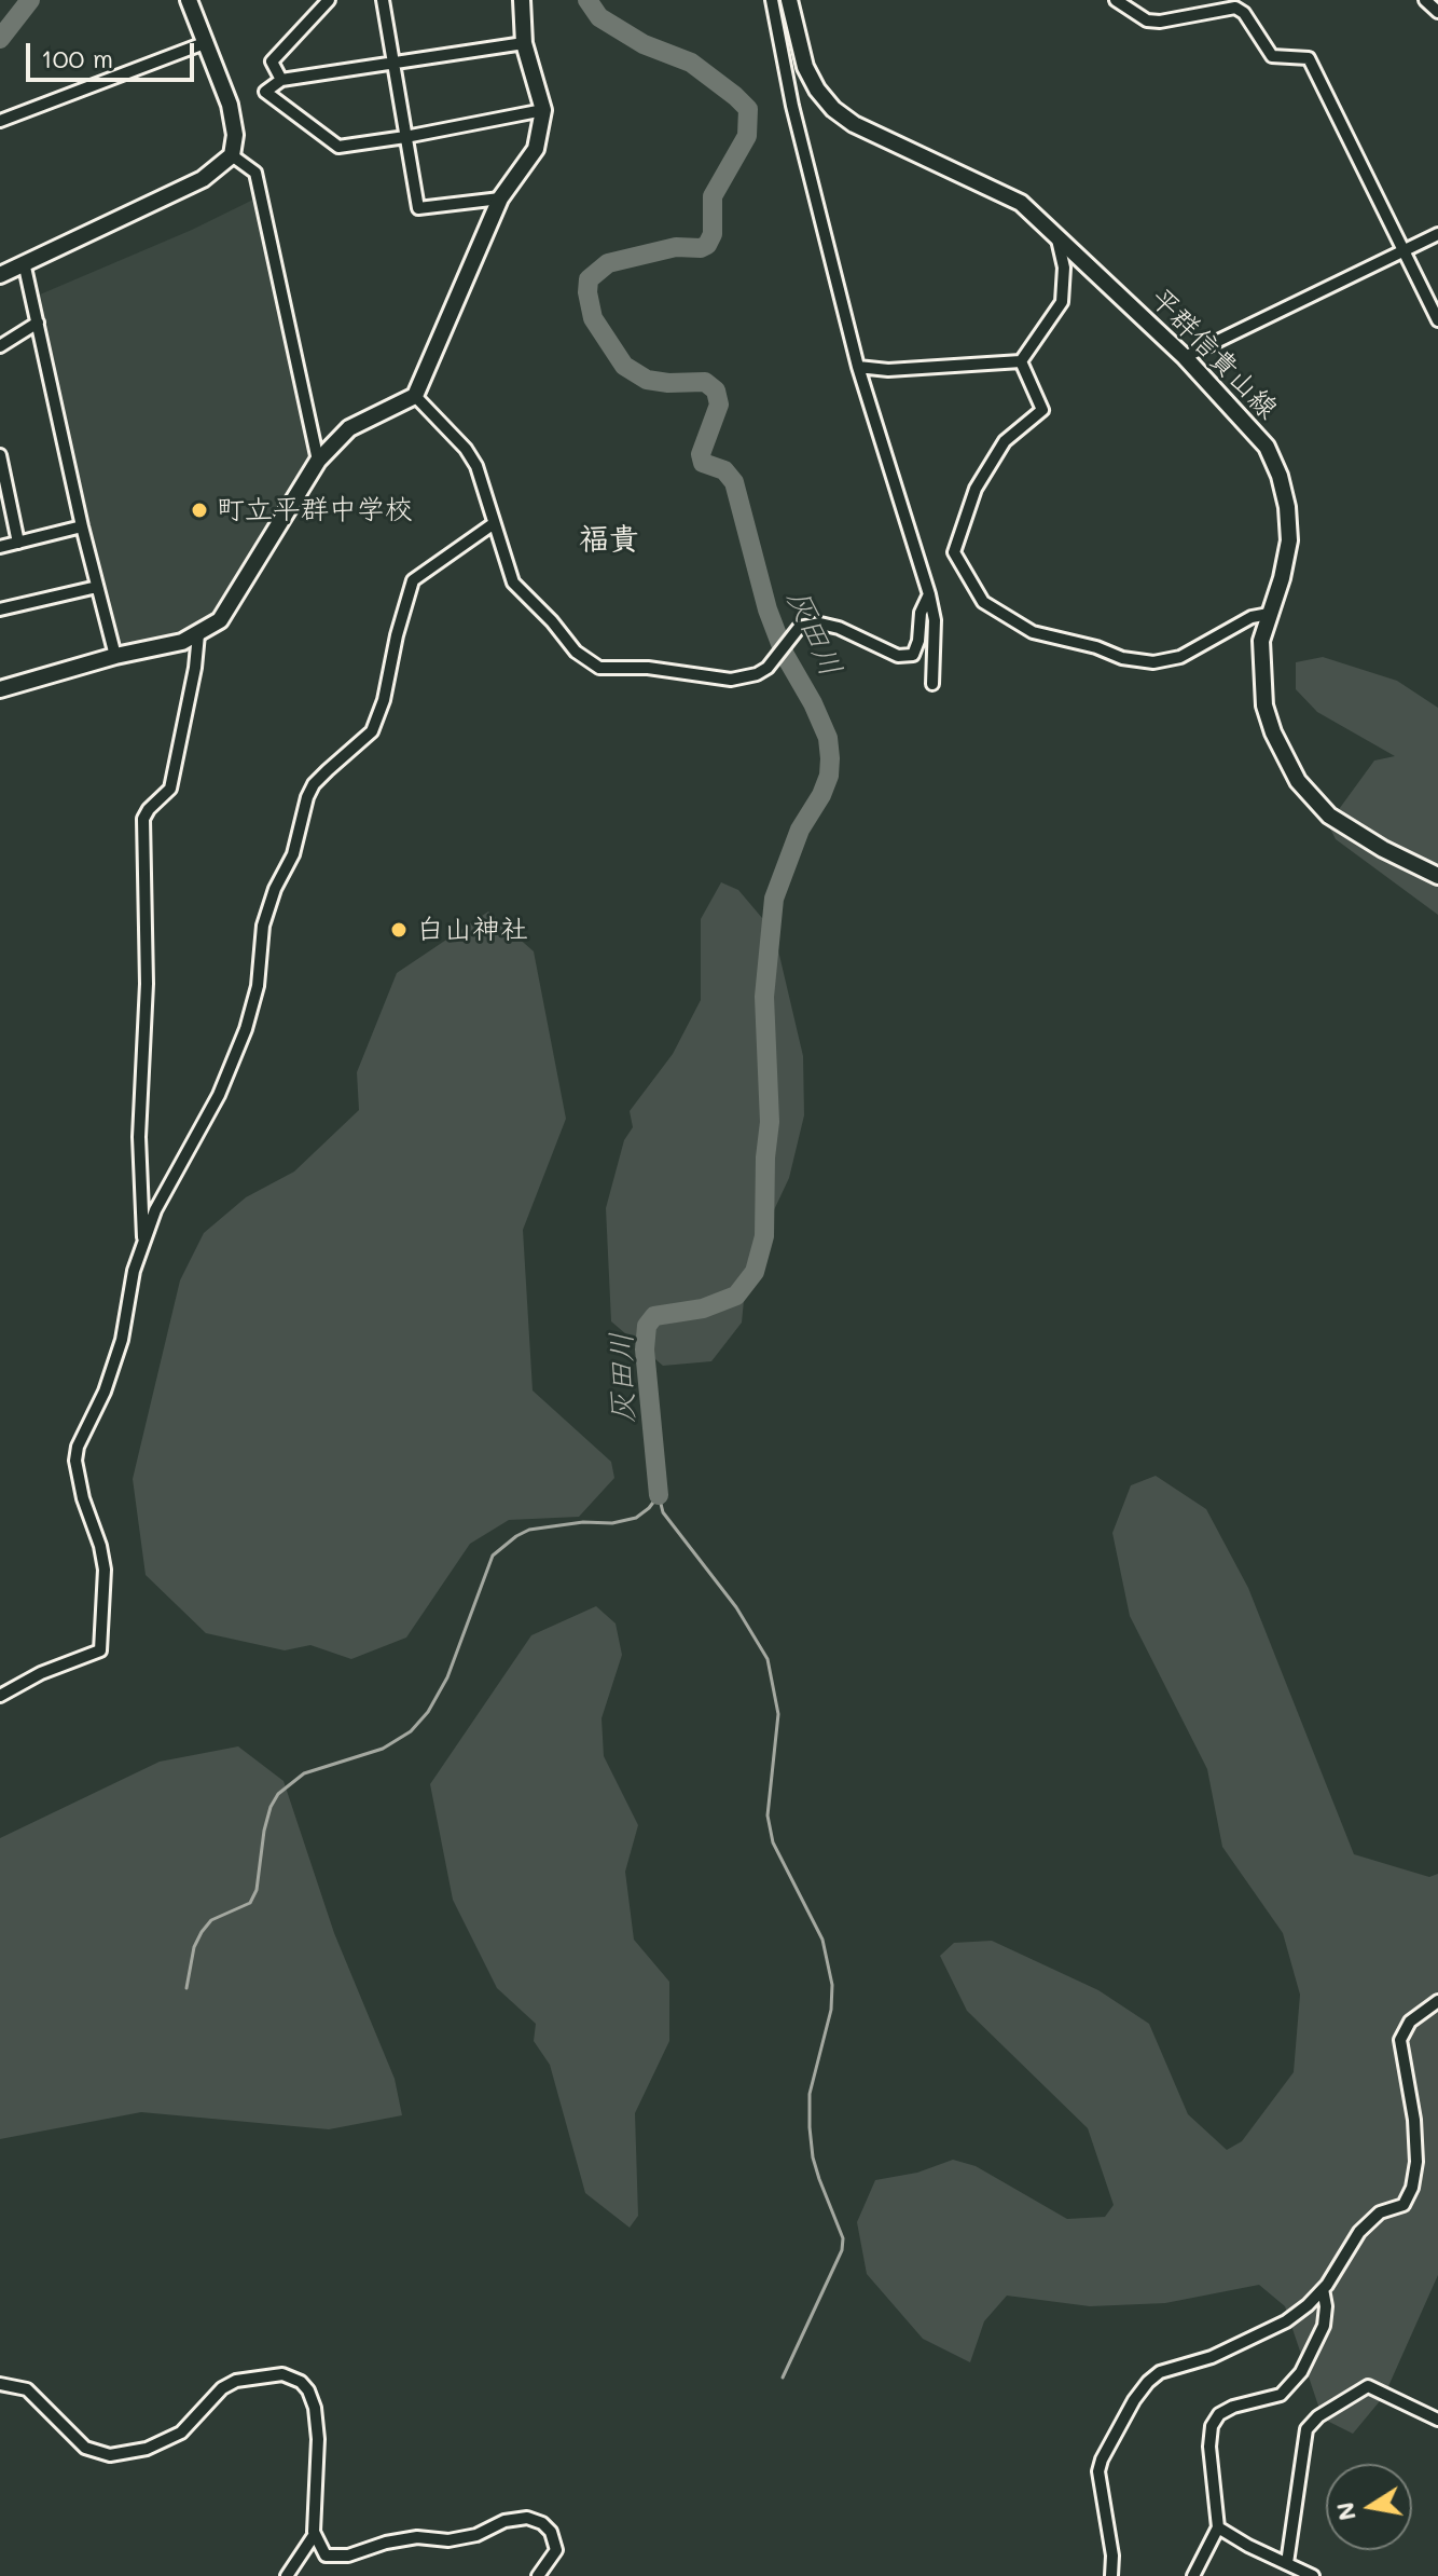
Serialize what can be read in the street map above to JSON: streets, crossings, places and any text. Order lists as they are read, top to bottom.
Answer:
{
  "streets": {
    "street": ["平群信貴山線"]
  },
  "districts": ["福貴"],
  "water": ["灰田川"],
  "places": ["町立平群中学校", "白山神社"],
  "scale_bar": "100 m",
  "north": "left"
}
